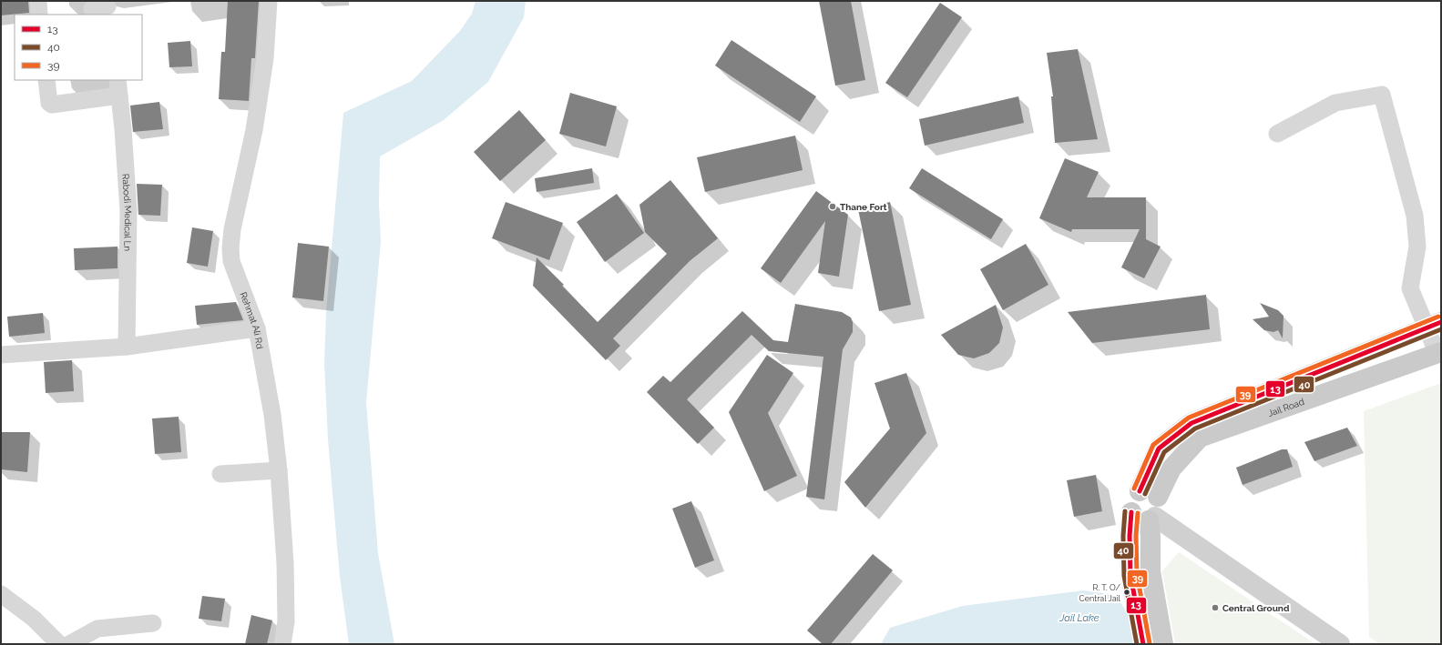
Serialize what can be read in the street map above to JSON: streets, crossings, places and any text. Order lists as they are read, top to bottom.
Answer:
{
  "streets": {
    "main road": ["Jail Road"],
    "street": ["Rabodi Medical Ln", "Rehmat Ali Rd"]
  },
  "water": ["Jail Lake"],
  "places": ["Thane Fort", "R. T. O/ Central Jail", "Central Ground"],
  "lines": ["transit line 39", "transit line 13", "transit line 40"],
  "legend": ["13", "40", "39"]
}
